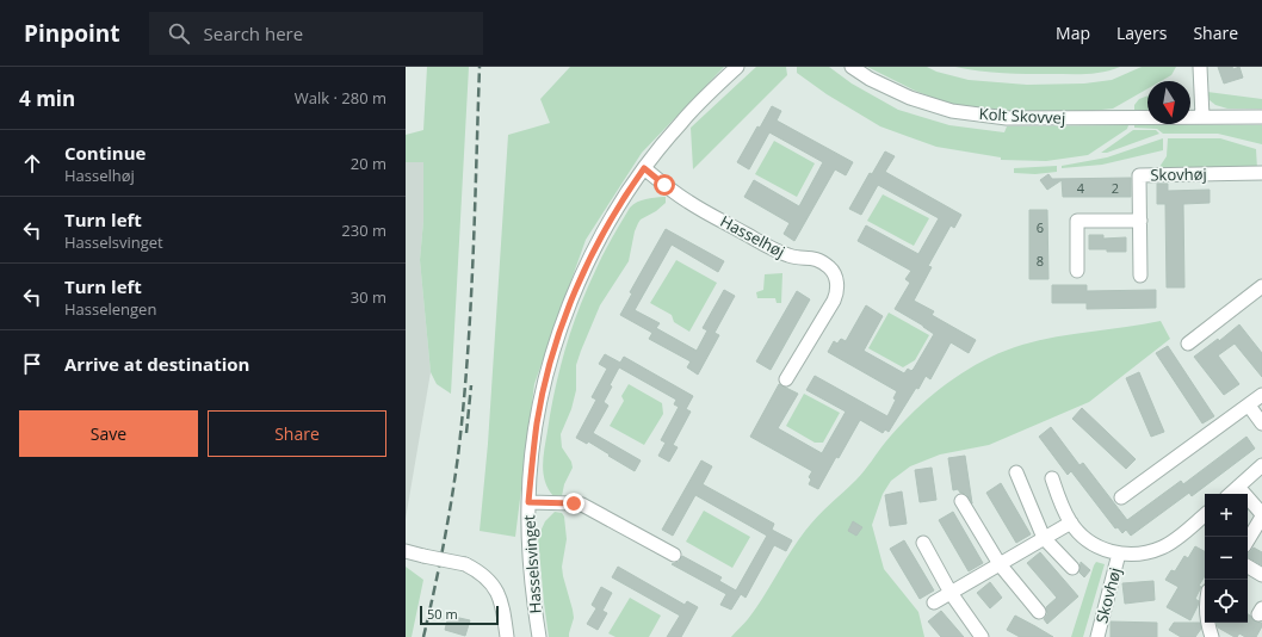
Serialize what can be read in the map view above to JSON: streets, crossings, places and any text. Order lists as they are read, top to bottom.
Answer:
{
  "streets": {
    "street": [
      "Kolt Skovvej",
      "Skovhøj",
      "Hasselhøj",
      "Hasselsvinget"
    ]
  },
  "crossings": [
    ["Hasselhøj", "Hasselsvinget"]
  ],
  "house_numbers": [
    "4",
    "2",
    "6",
    "8"
  ],
  "scale_bar": "50 m",
  "north": "bottom",
  "page": {
    "header": "Pinpoint",
    "search": "Search here",
    "nav": ["Map", "Layers", "Share"],
    "heading": ["4 min", "Walk · 280 m"],
    "list": [
      ["Continue", "Hasselhøj", "20 m"],
      ["Turn left", "Hasselsvinget", "230 m"],
      ["Turn left", "Hasselengen", "30 m"],
      "Arrive at destination"
    ],
    "buttons": ["Save", "Share"],
    "map_buttons": ["+", "−"],
    "scale": "50 m"
  }
}
